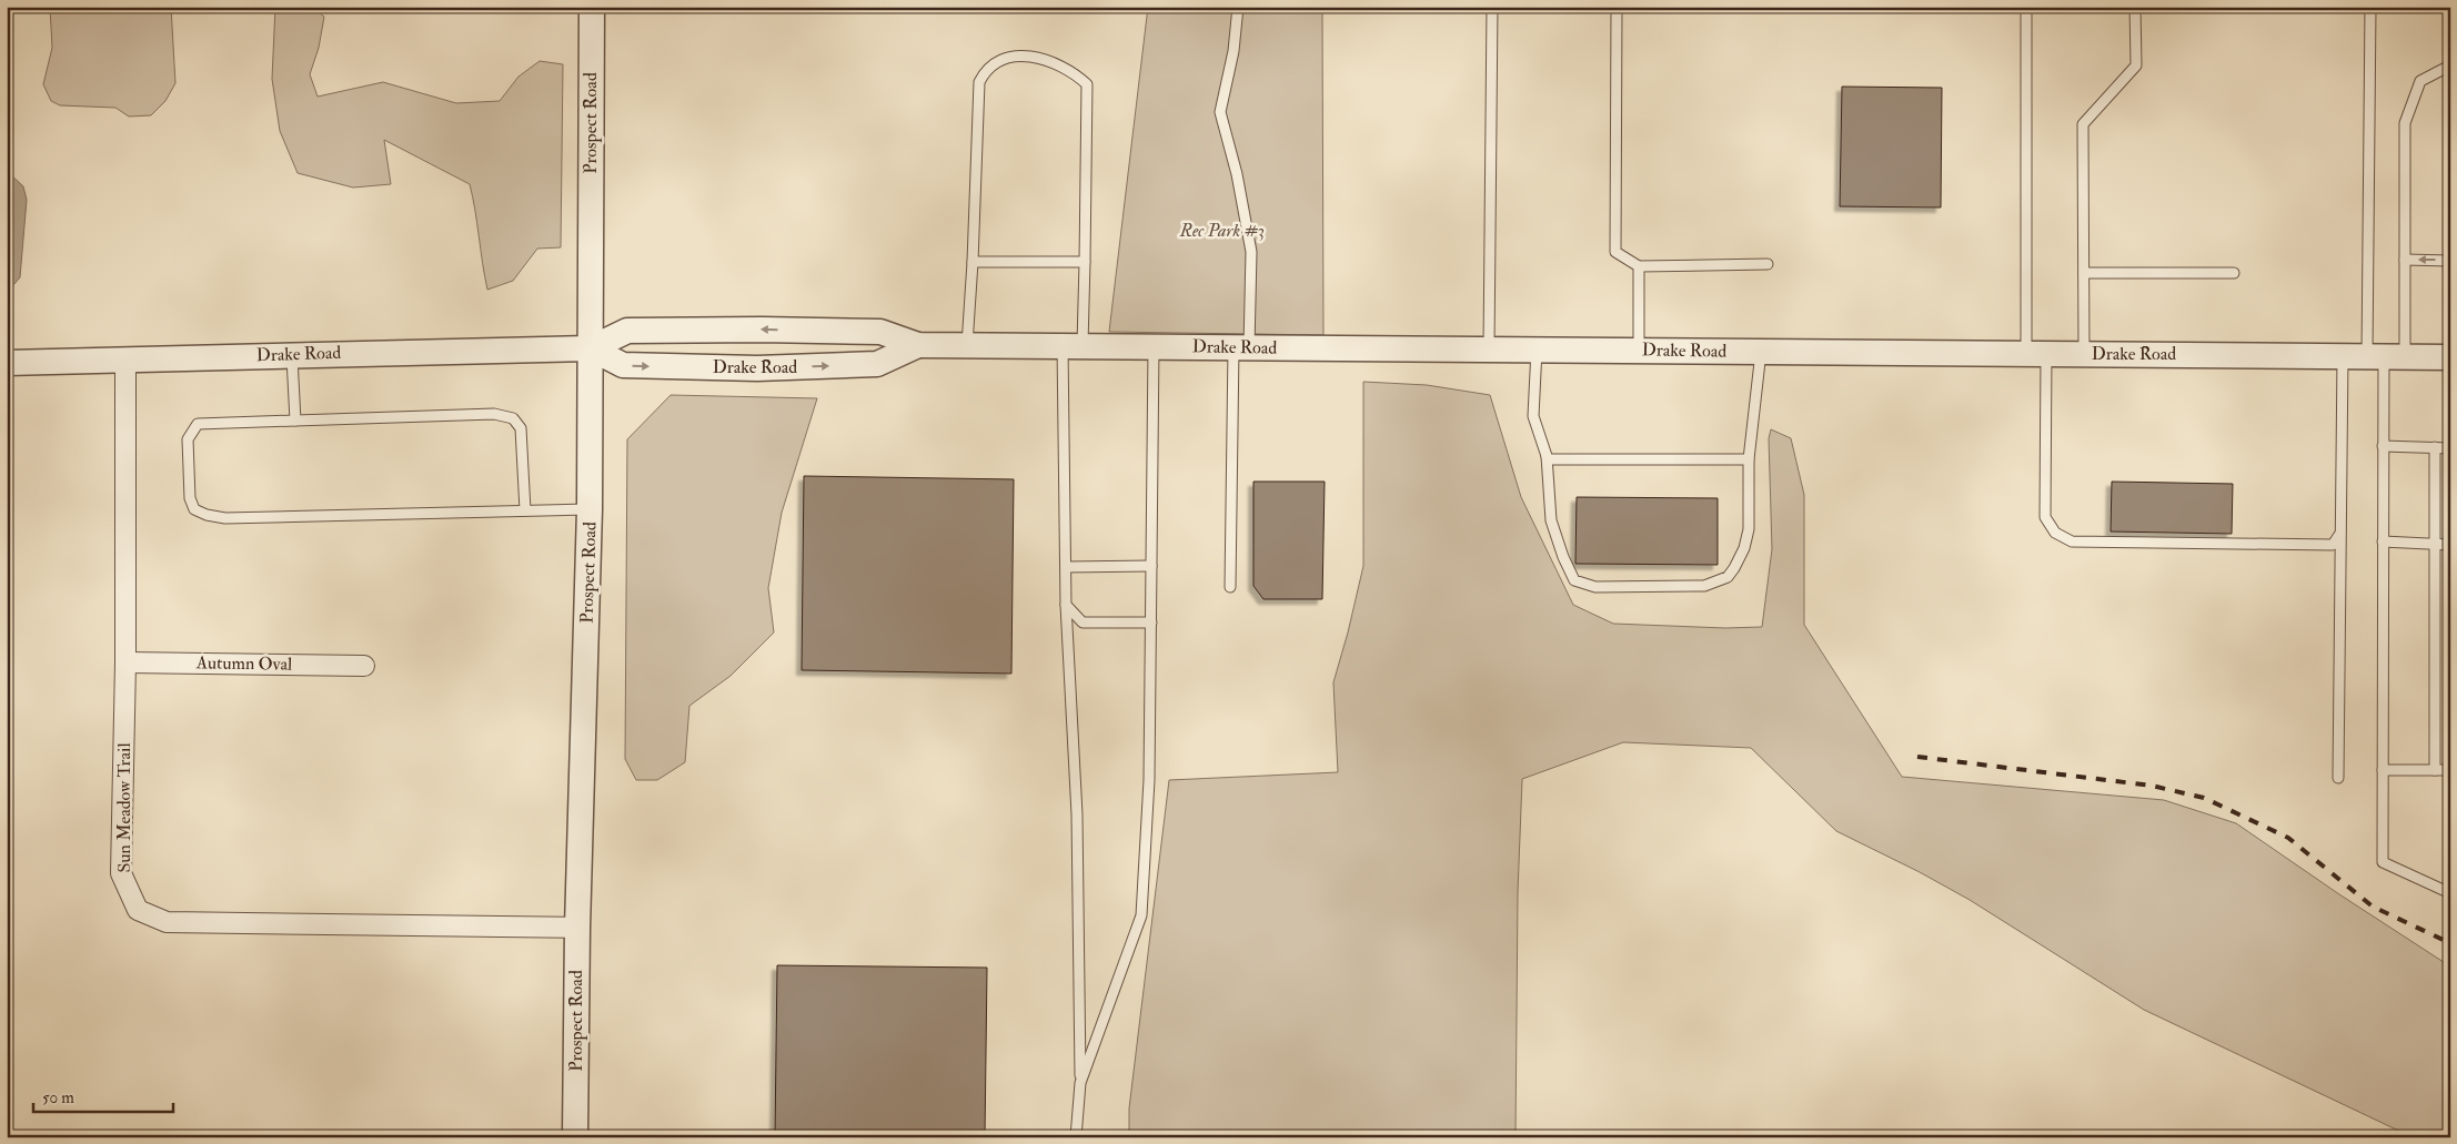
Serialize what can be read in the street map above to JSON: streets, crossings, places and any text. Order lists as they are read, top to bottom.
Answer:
{
  "streets": {
    "street": [
      "Prospect Road",
      "Drake Road",
      "Autumn Oval",
      "Sun Meadow Trail"
    ]
  },
  "crossings": [
    ["Prospect Road", "Drake Road"],
    ["Prospect Road", "Sun Meadow Trail"],
    ["Drake Road", "Sun Meadow Trail"],
    ["Autumn Oval", "Sun Meadow Trail"]
  ],
  "parks": ["Rec Park #3"],
  "scale_bar": "50 m"
}
